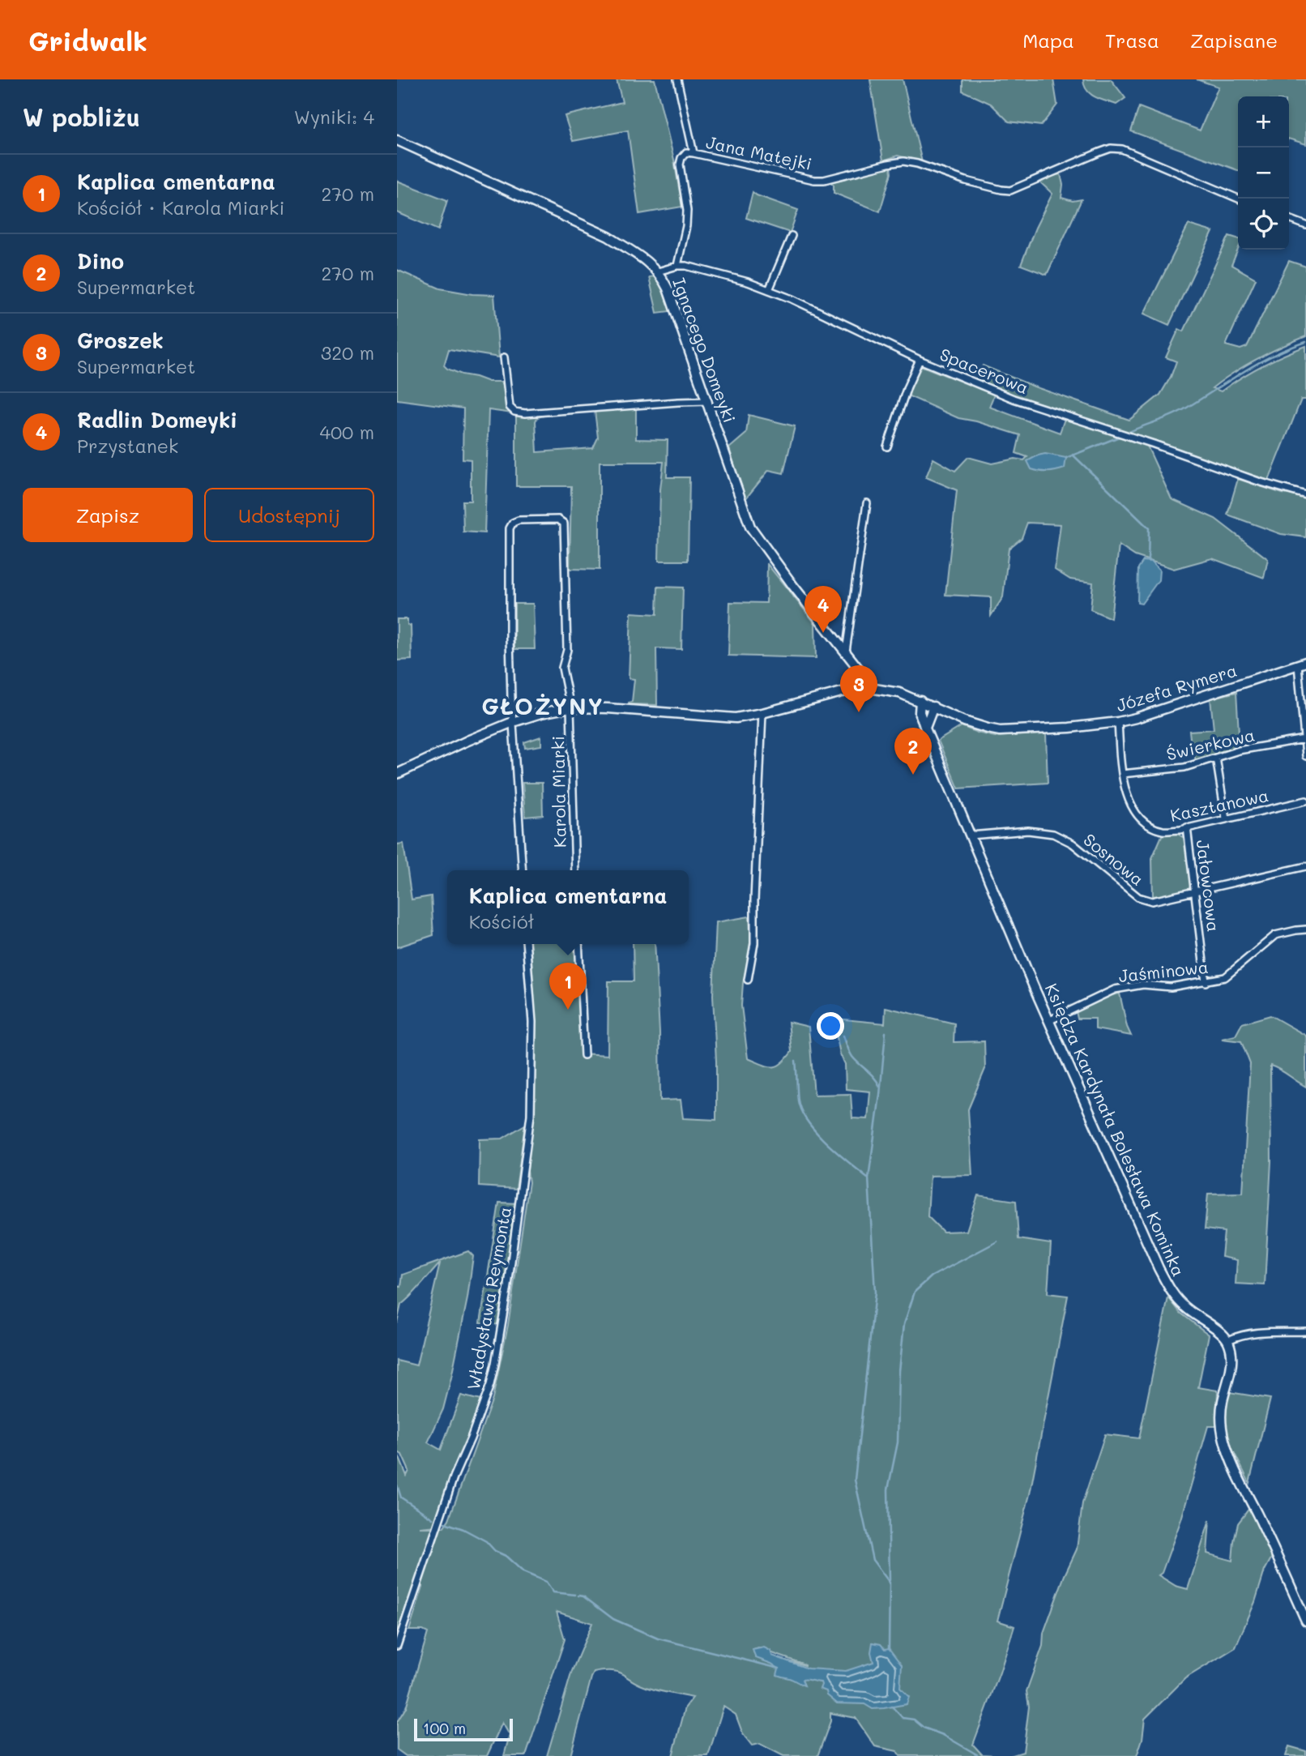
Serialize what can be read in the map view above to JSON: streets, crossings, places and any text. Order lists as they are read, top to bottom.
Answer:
{
  "streets": {
    "street": [
      "Jana Matejki",
      "Ignacego Domeyki",
      "Spacerowa",
      "Józefa Rymera",
      "Świerkowa",
      "Karola Miarki",
      "Kasztanowa",
      "Sosnowa",
      "Jałowcowa",
      "Jaśminowa",
      "Księdza Kardynała Bolesława Kominka",
      "Władysława Reymonta"
    ]
  },
  "crossings": [
    ["Ignacego Domeyki", "Spacerowa"],
    ["Ignacego Domeyki", "Józefa Rymera"],
    ["Józefa Rymera", "Karola Miarki"],
    ["Józefa Rymera", "Kasztanowa"],
    ["Józefa Rymera", "Księdza Kardynała Bolesława Kominka"],
    ["Świerkowa", "Kasztanowa"],
    ["Kasztanowa", "Jałowcowa"],
    ["Sosnowa", "Jałowcowa"],
    ["Sosnowa", "Księdza Kardynała Bolesława Kominka"],
    ["Jałowcowa", "Jaśminowa"],
    ["Jaśminowa", "Księdza Kardynała Bolesława Kominka"]
  ],
  "districts": ["GŁOŻYNY"],
  "scale_bar": "100 m",
  "page": {
    "header": "Gridwalk",
    "nav": ["Mapa", "Trasa", "Zapisane"],
    "heading": ["W pobliżu", "Wyniki: 4"],
    "map_buttons": ["+", "−"],
    "list": [
      {
        "mark": "1",
        "name": "Kaplica cmentarna",
        "note": "Kościół · Karola Miarki",
        "value": "270 m"
      },
      {
        "mark": "2",
        "name": "Dino",
        "note": "Supermarket",
        "value": "270 m"
      },
      {
        "mark": "3",
        "name": "Groszek",
        "note": "Supermarket",
        "value": "320 m"
      },
      {
        "mark": "4",
        "name": "Radlin Domeyki",
        "note": "Przystanek",
        "value": "400 m"
      }
    ],
    "buttons": ["Zapisz", "Udostępnij"],
    "pins": [
      "4",
      "3",
      "2",
      "1"
    ],
    "popup": ["Kaplica cmentarna", "Kościół"],
    "scale": "100 m"
  }
}
